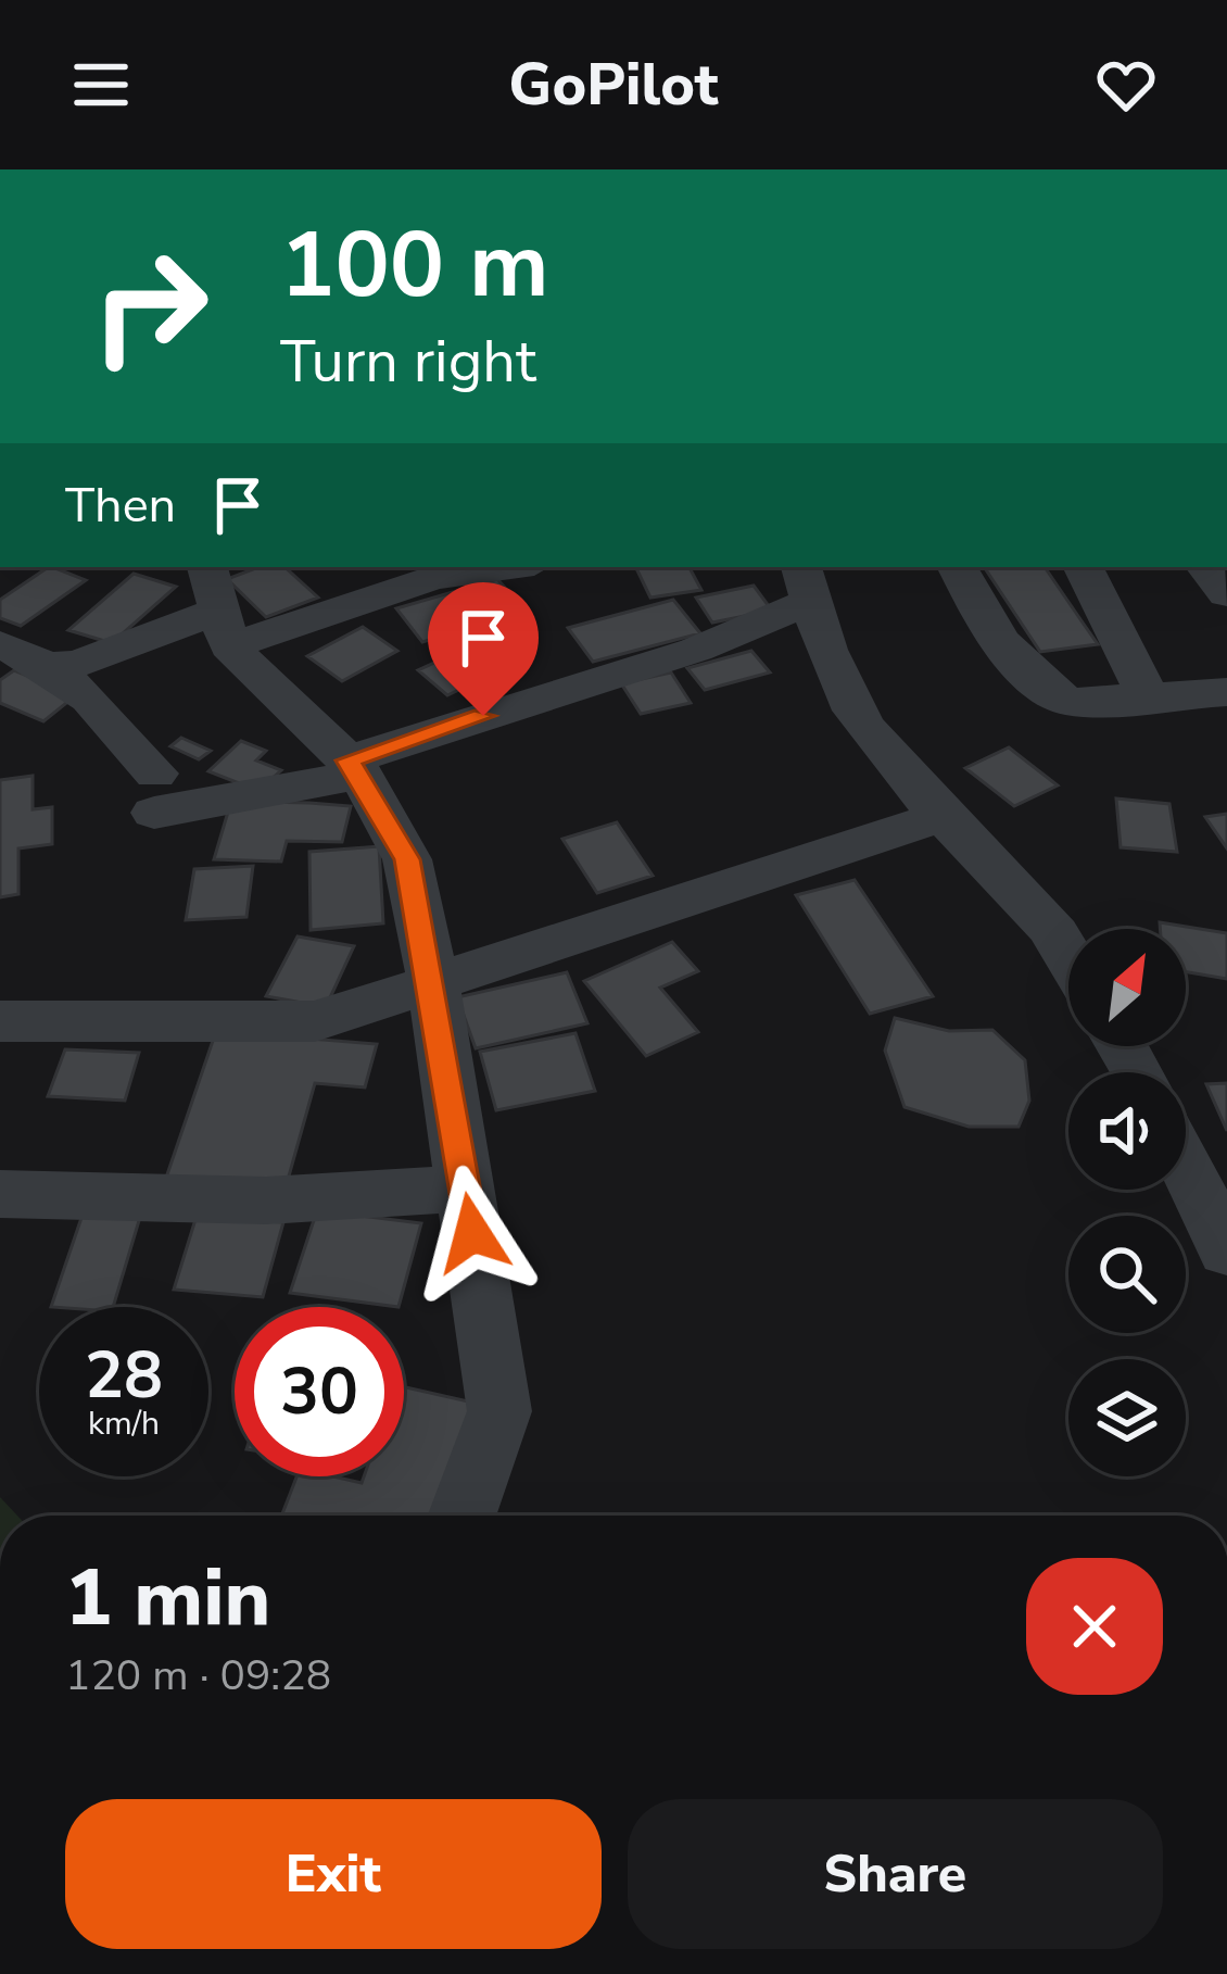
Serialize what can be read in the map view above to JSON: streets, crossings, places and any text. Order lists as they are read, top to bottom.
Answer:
{
  "north": "top right",
  "page": {
    "header": "GoPilot",
    "turn": ["100 m", "Turn right"],
    "then": "Then",
    "speed": "28 km/h",
    "limit": "30",
    "heading": ["1 min", "120 m · 09:28"],
    "buttons": ["Exit", "Share"]
  }
}
